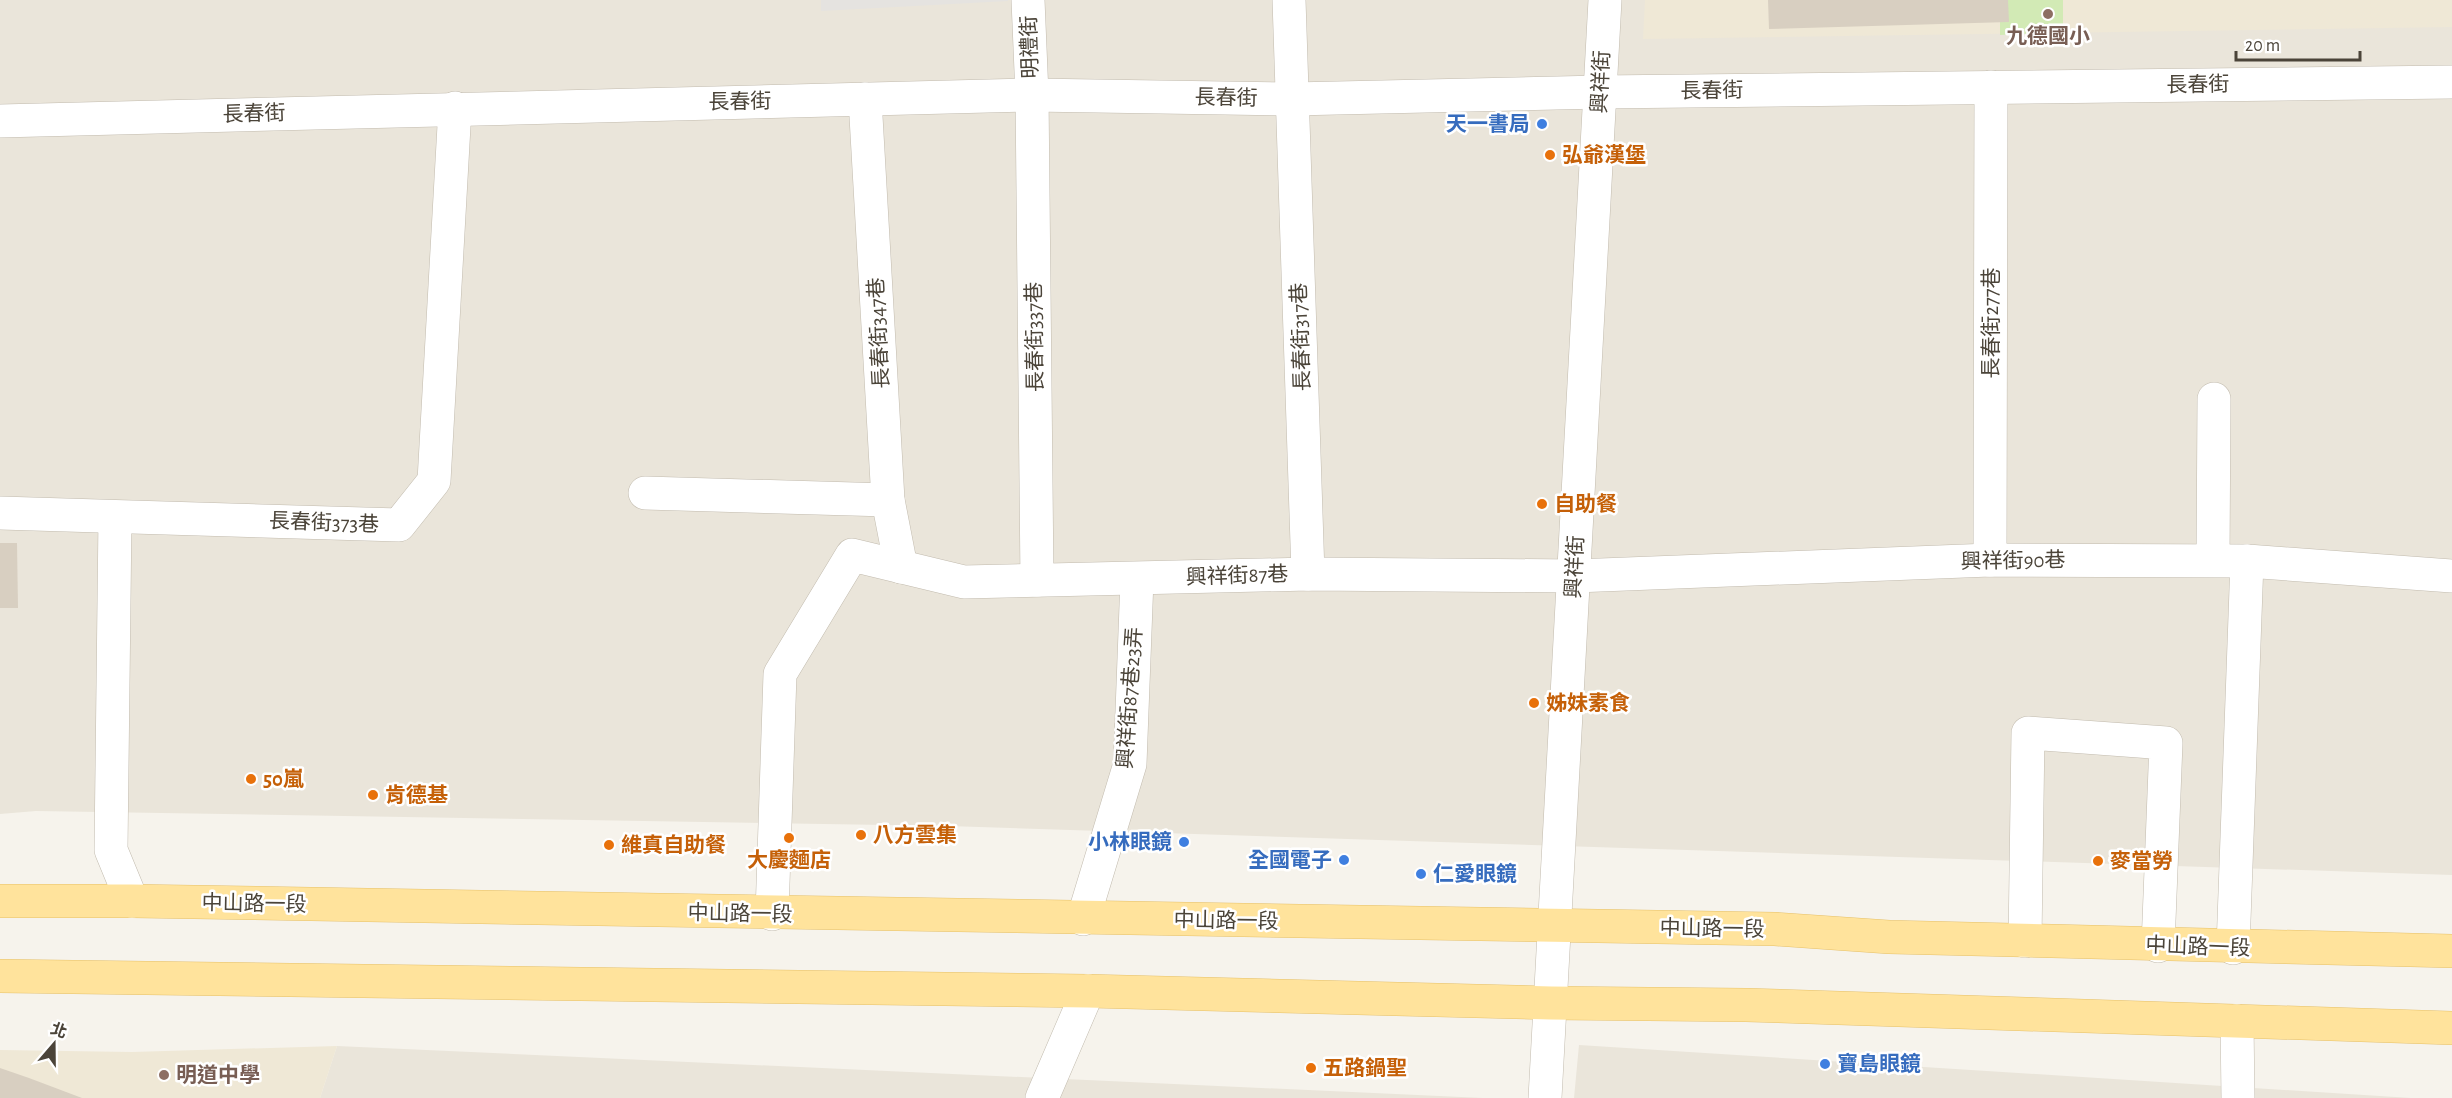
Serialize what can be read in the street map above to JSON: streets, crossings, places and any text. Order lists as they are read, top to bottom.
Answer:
{
  "streets": {
    "main road": ["中山路一段"],
    "street": [
      "明禮街",
      "興祥街",
      "長春街",
      "長春街277巷",
      "長春街347巷",
      "長春街337巷",
      "長春街317巷",
      "長春街373巷",
      "興祥街90巷",
      "興祥街87巷",
      "興祥街87巷23弄"
    ]
  },
  "crossings": [
    ["明禮街", "長春街"],
    ["明禮街", "長春街337巷"],
    ["興祥街", "長春街"],
    ["興祥街", "興祥街90巷"],
    ["興祥街", "興祥街87巷"],
    ["興祥街", "中山路一段"],
    ["長春街", "長春街277巷"],
    ["長春街", "長春街347巷"],
    ["長春街", "長春街337巷"],
    ["長春街", "長春街317巷"],
    ["長春街", "長春街373巷"],
    ["長春街277巷", "興祥街90巷"],
    ["長春街347巷", "興祥街87巷"],
    ["長春街337巷", "興祥街87巷"],
    ["長春街317巷", "興祥街87巷"],
    ["興祥街90巷", "興祥街87巷"],
    ["興祥街87巷", "興祥街87巷23弄"],
    ["興祥街87巷", "中山路一段"],
    ["興祥街87巷23弄", "中山路一段"]
  ],
  "places": [
    "九德國小",
    "天一書局",
    "弘爺漢堡",
    "自助餐",
    "姊妹素食",
    "50嵐",
    "肯德基",
    "八方雲集",
    "大慶麵店",
    "小林眼鏡",
    "維真自助餐",
    "全國電子",
    "麥當勞",
    "仁愛眼鏡",
    "寶島眼鏡",
    "五路鍋聖",
    "明道中學"
  ],
  "scale_bar": "20 m",
  "north": "top"
}
